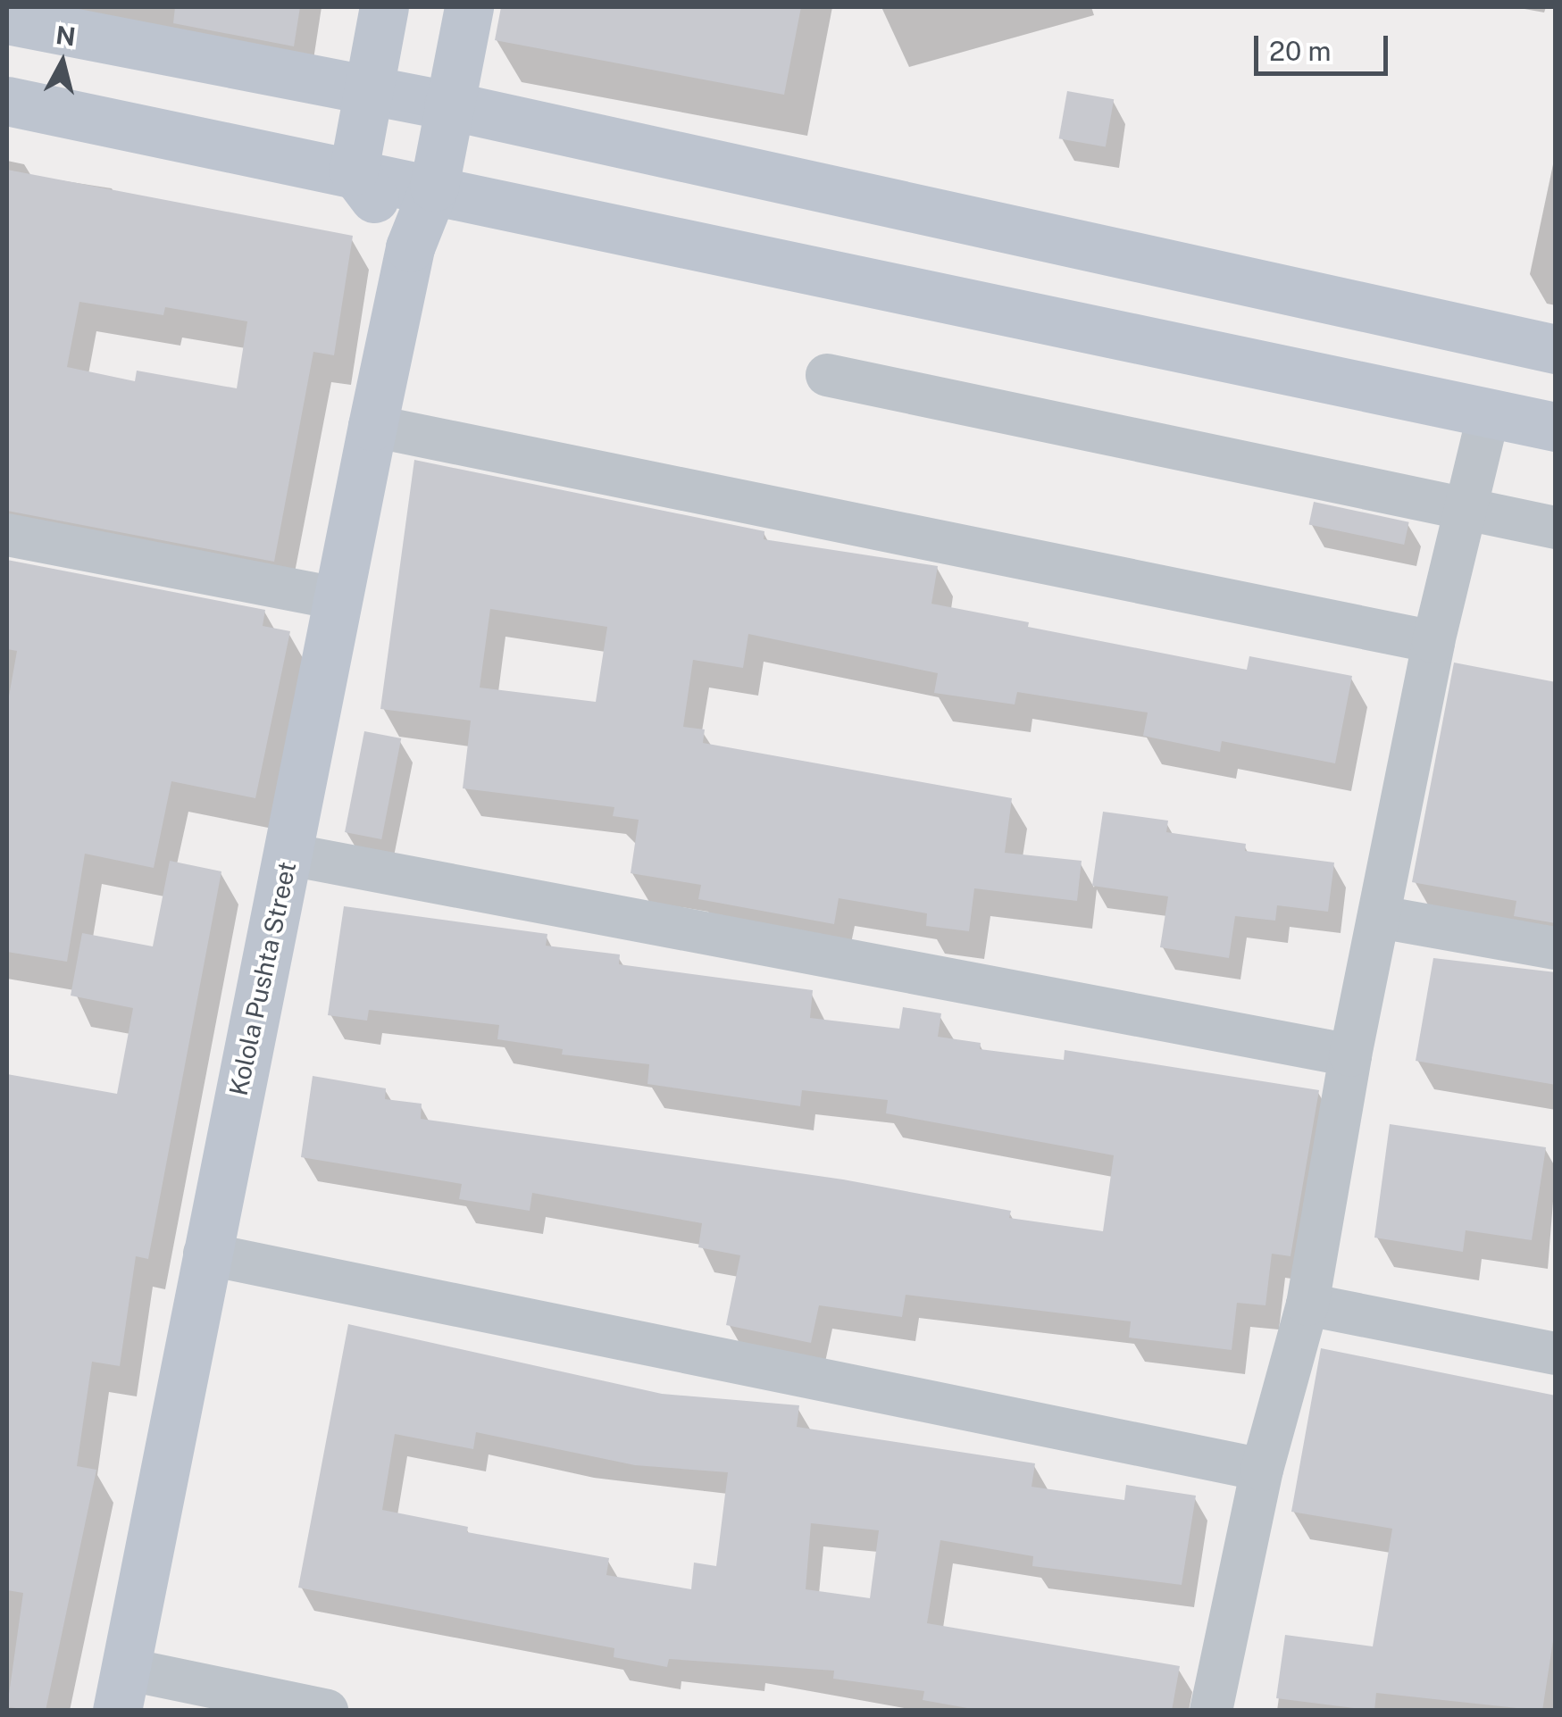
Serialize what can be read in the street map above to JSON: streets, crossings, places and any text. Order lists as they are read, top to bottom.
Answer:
{
  "streets": {
    "main road": ["Kolola Pushta Street"]
  },
  "scale_bar": "20 m",
  "north": "top"
}
